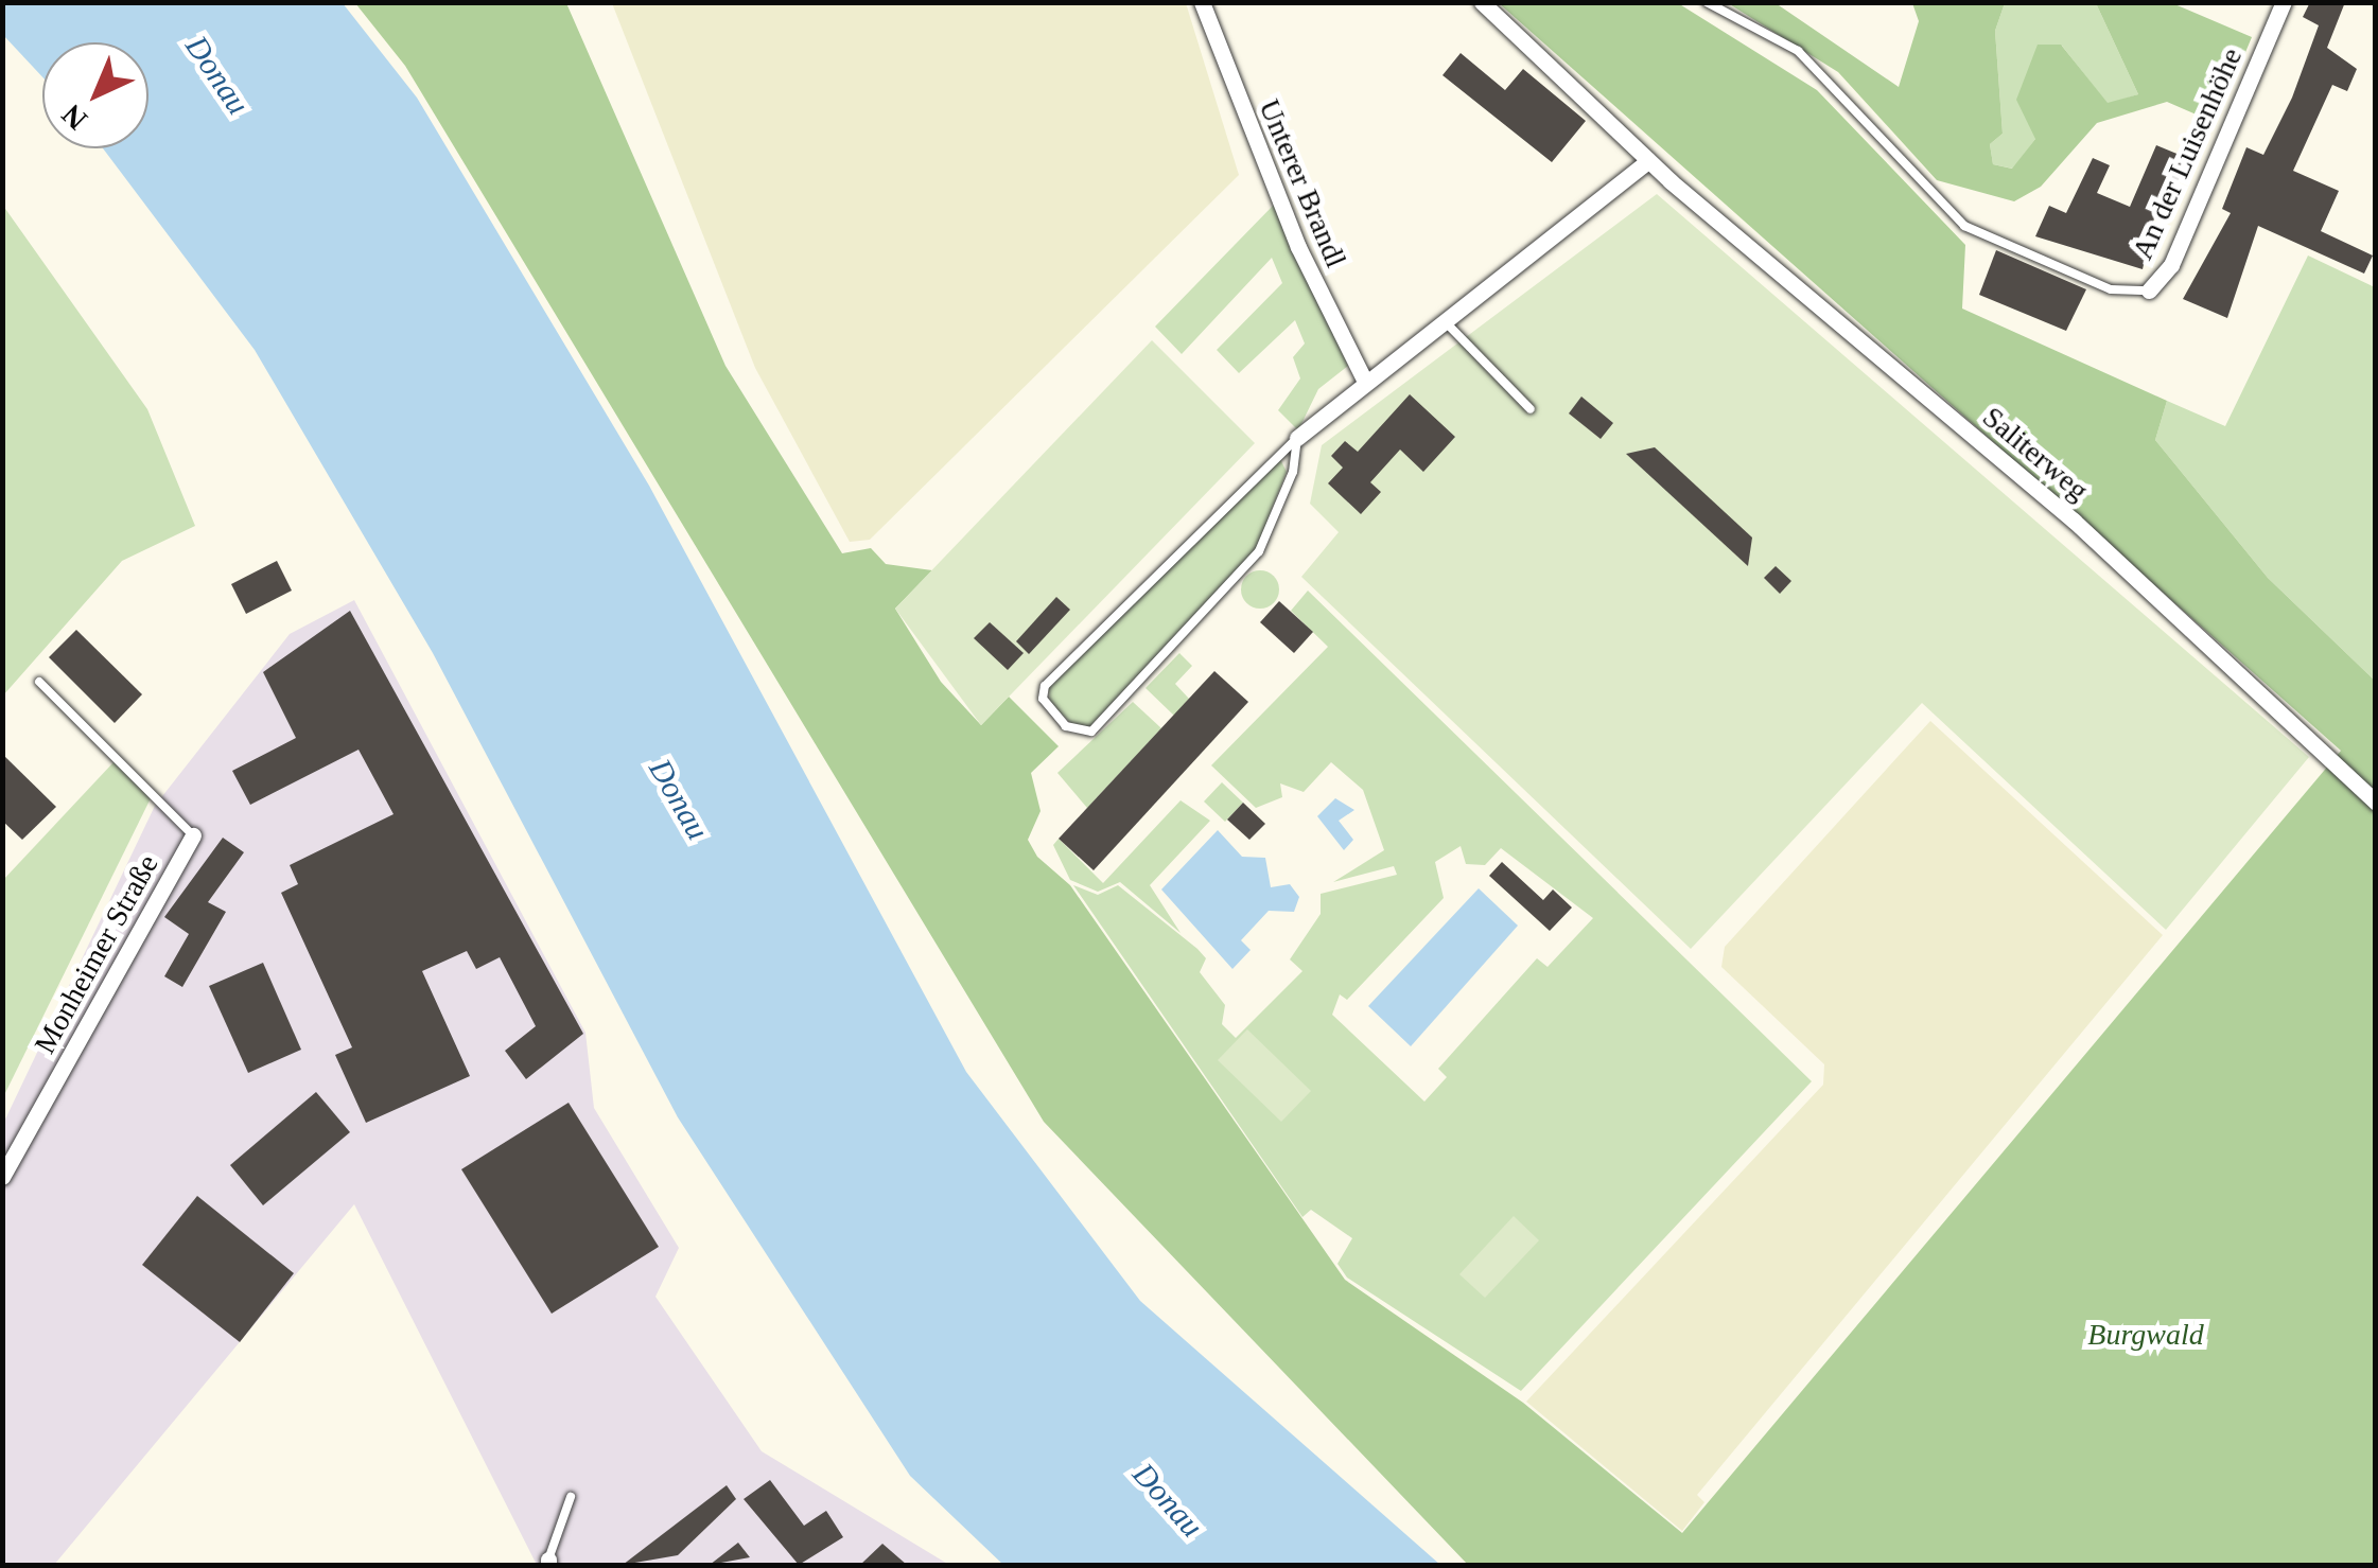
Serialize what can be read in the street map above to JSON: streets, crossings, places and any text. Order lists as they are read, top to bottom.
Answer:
{
  "streets": {
    "street": [
      "An der Luisenhöhe",
      "Unterer Brandl",
      "Saliterweg",
      "Monheimer Straße"
    ]
  },
  "water": ["Donau"],
  "parks": ["Burgwald"],
  "north": "bottom left"
}
